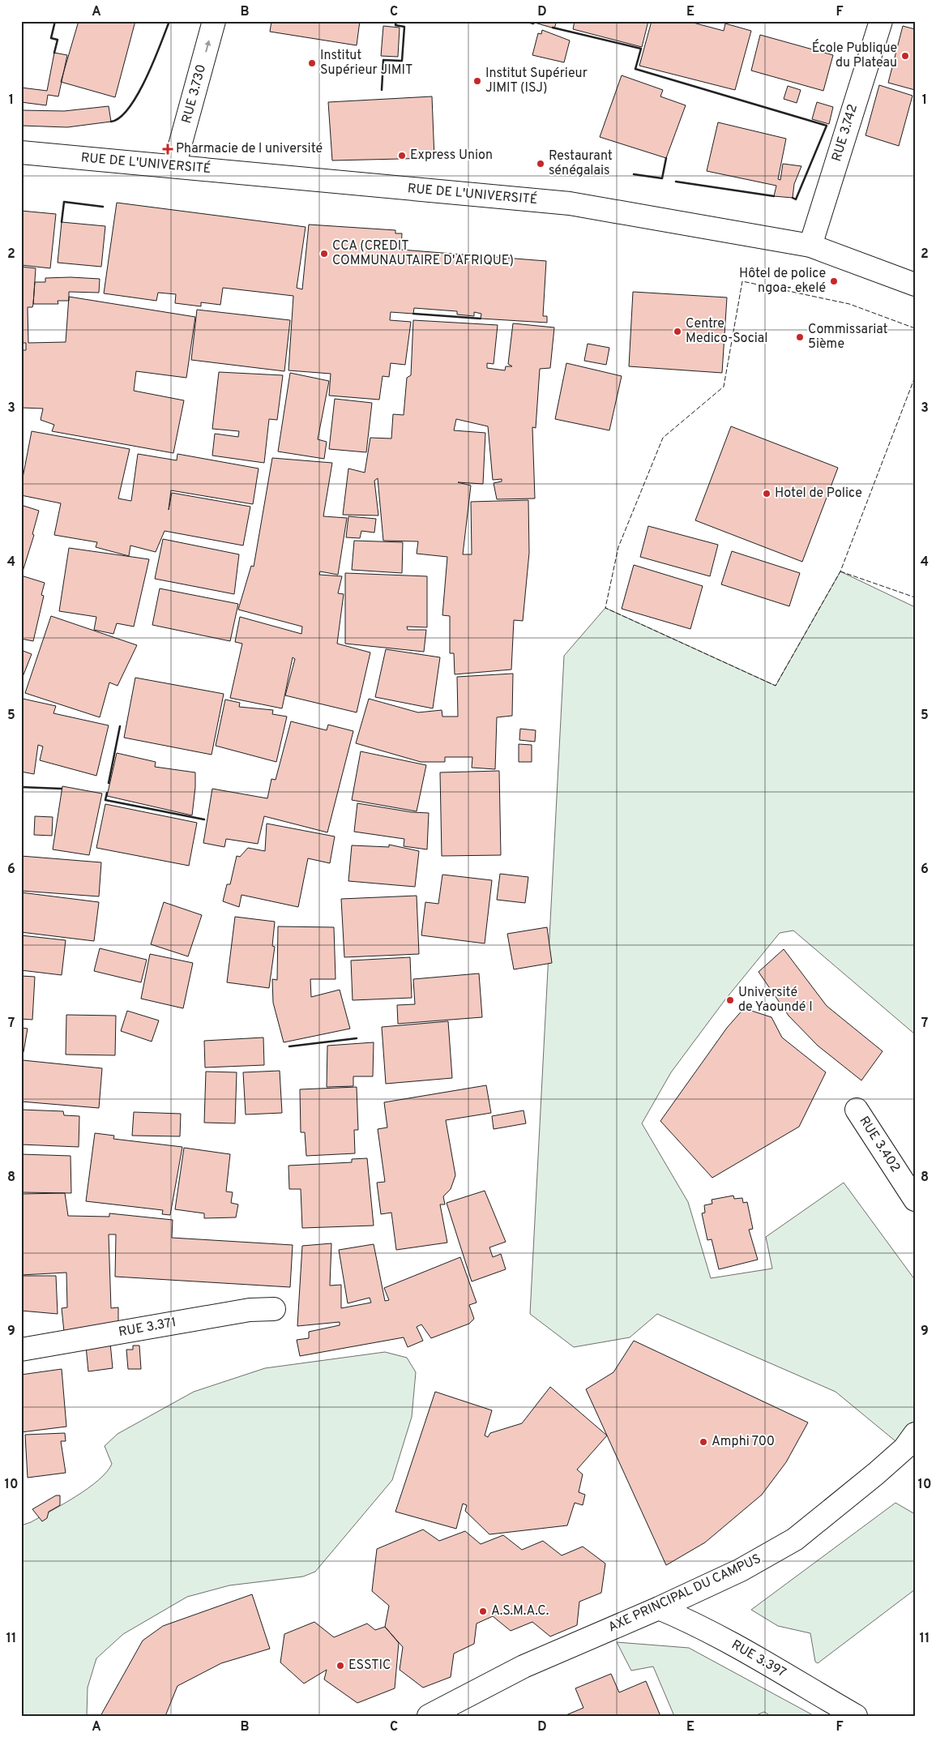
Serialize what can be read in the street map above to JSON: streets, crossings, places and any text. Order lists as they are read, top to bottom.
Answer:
{
  "streets": {
    "street": [
      "RUE 3.730",
      "RUE 3.742",
      "RUE DE L'UNIVERSITÉ",
      "RUE 3.402",
      "RUE 3.371",
      "AXE PRINCIPAL DU CAMPUS",
      "RUE 3.397"
    ]
  },
  "crossings": [
    ["RUE 3.730", "RUE DE L'UNIVERSITÉ"],
    ["RUE 3.742", "RUE DE L'UNIVERSITÉ"],
    ["AXE PRINCIPAL DU CAMPUS", "RUE 3.397"]
  ],
  "one_way": ["RUE 3.730"],
  "places": {
    "other": [
      "École Publique du Plateau",
      "Institut Supérieur JIMIT",
      "Institut Supérieur JIMIT (ISJ)",
      "Express Union",
      "Restaurant sénégalais",
      "CCA (CREDIT COMMUNAUTAIRE D'AFRIQUE)",
      "Hôtel de police ngoa- ekelé",
      "Centre Medico-Social",
      "Commissariat 5ième",
      "Hotel de Police",
      "Université de Yaoundé I",
      "Amphi 700",
      "A.S.M.A.C.",
      "ESSTIC"
    ],
    "health": ["Pharmacie de l université"]
  },
  "grid": {
    "columns": [
      "A",
      "B",
      "C",
      "D",
      "E",
      "F"
    ],
    "rows": [
      "1",
      "2",
      "3",
      "4",
      "5",
      "6",
      "7",
      "8",
      "9",
      "10",
      "11"
    ]
  }
}
